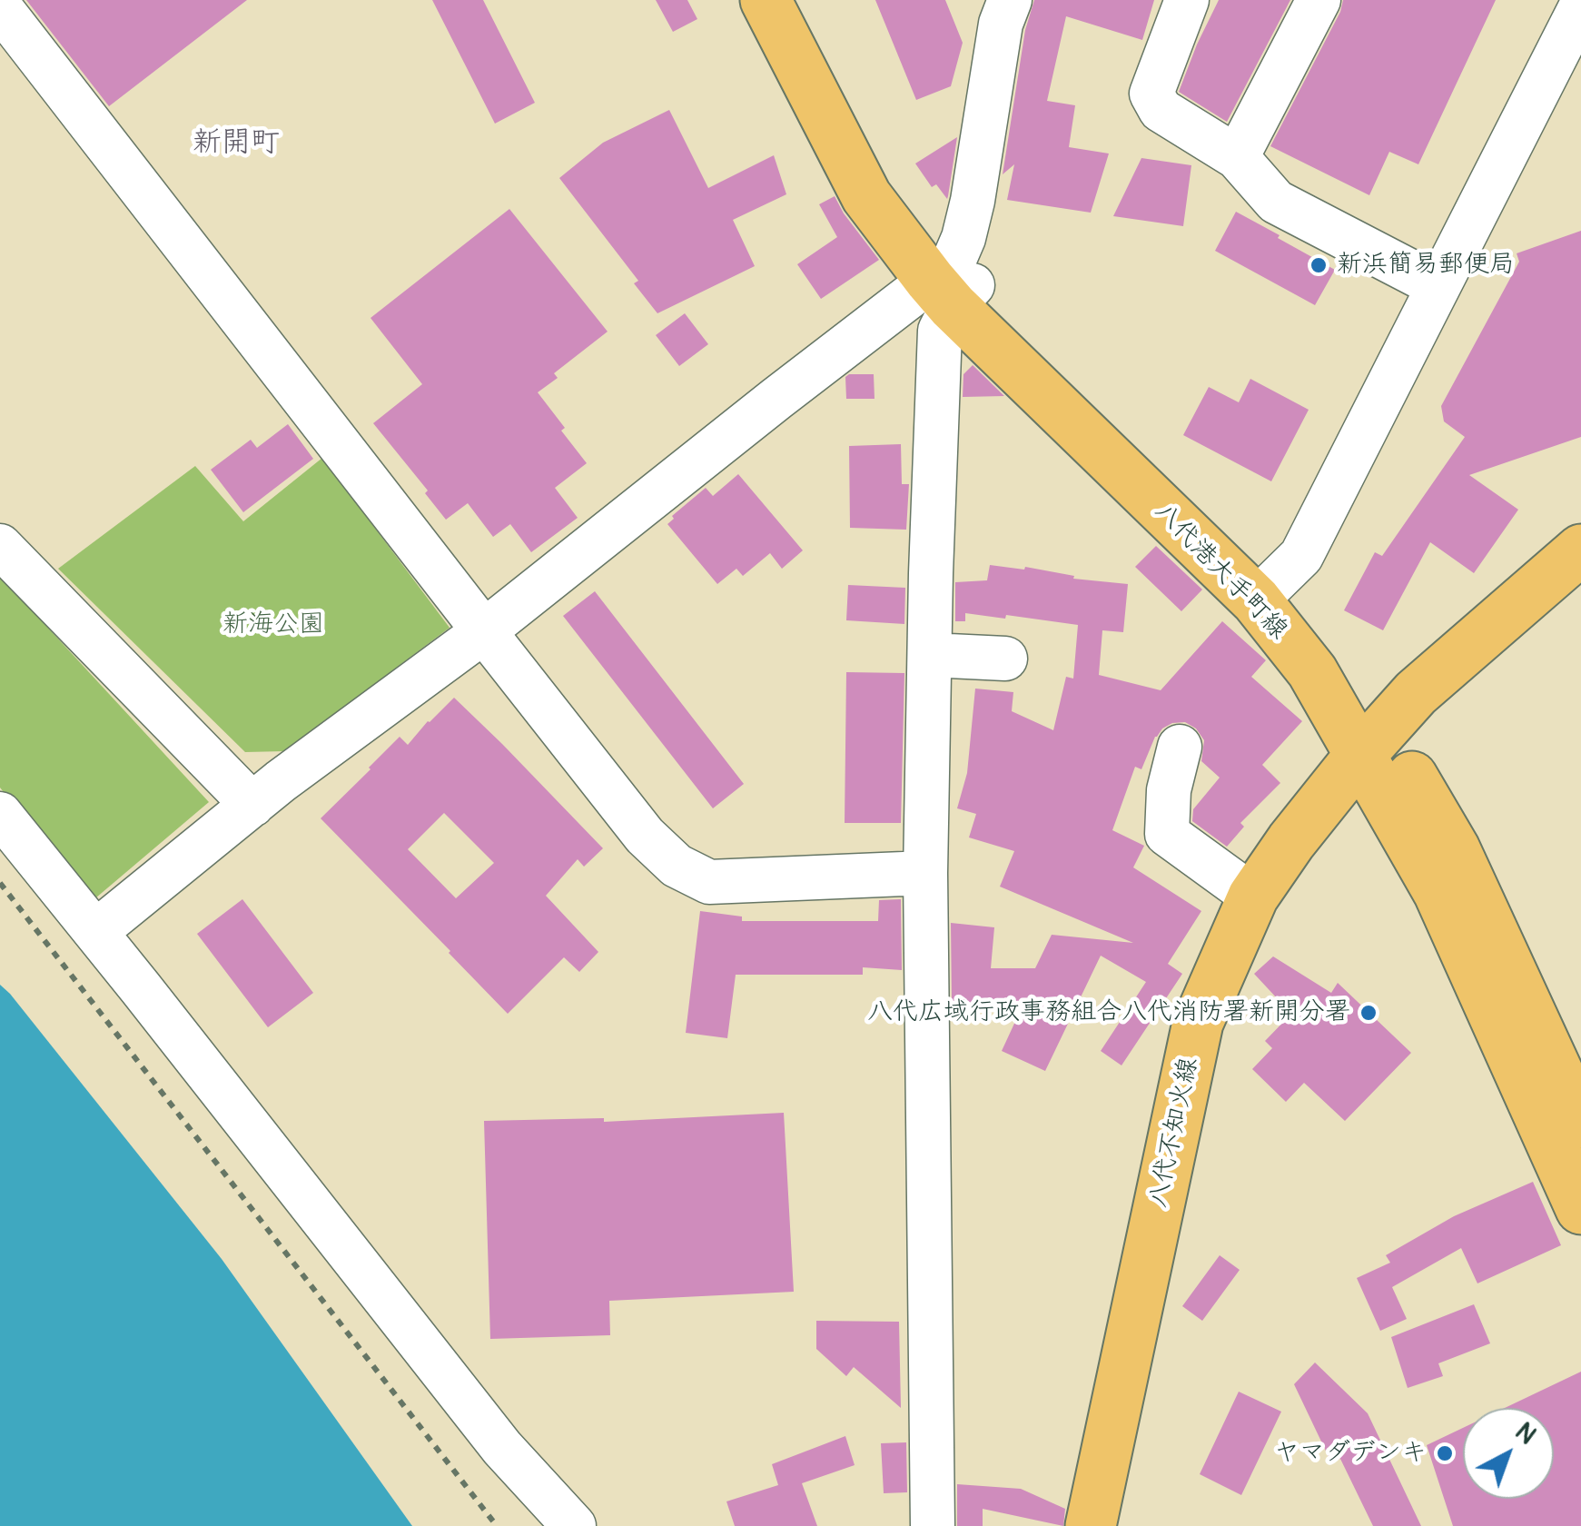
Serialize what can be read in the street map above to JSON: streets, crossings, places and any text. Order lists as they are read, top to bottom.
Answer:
{
  "streets": {
    "main road": ["八代港大手町線", "八代不知火線"]
  },
  "crossings": [
    ["八代港大手町線", "八代不知火線"]
  ],
  "districts": ["新開町"],
  "parks": ["新海公園"],
  "places": ["新浜簡易郵便局", "八代広域行政事務組合八代消防署新開分署", "ヤマダデンキ"],
  "north": "top right"
}
